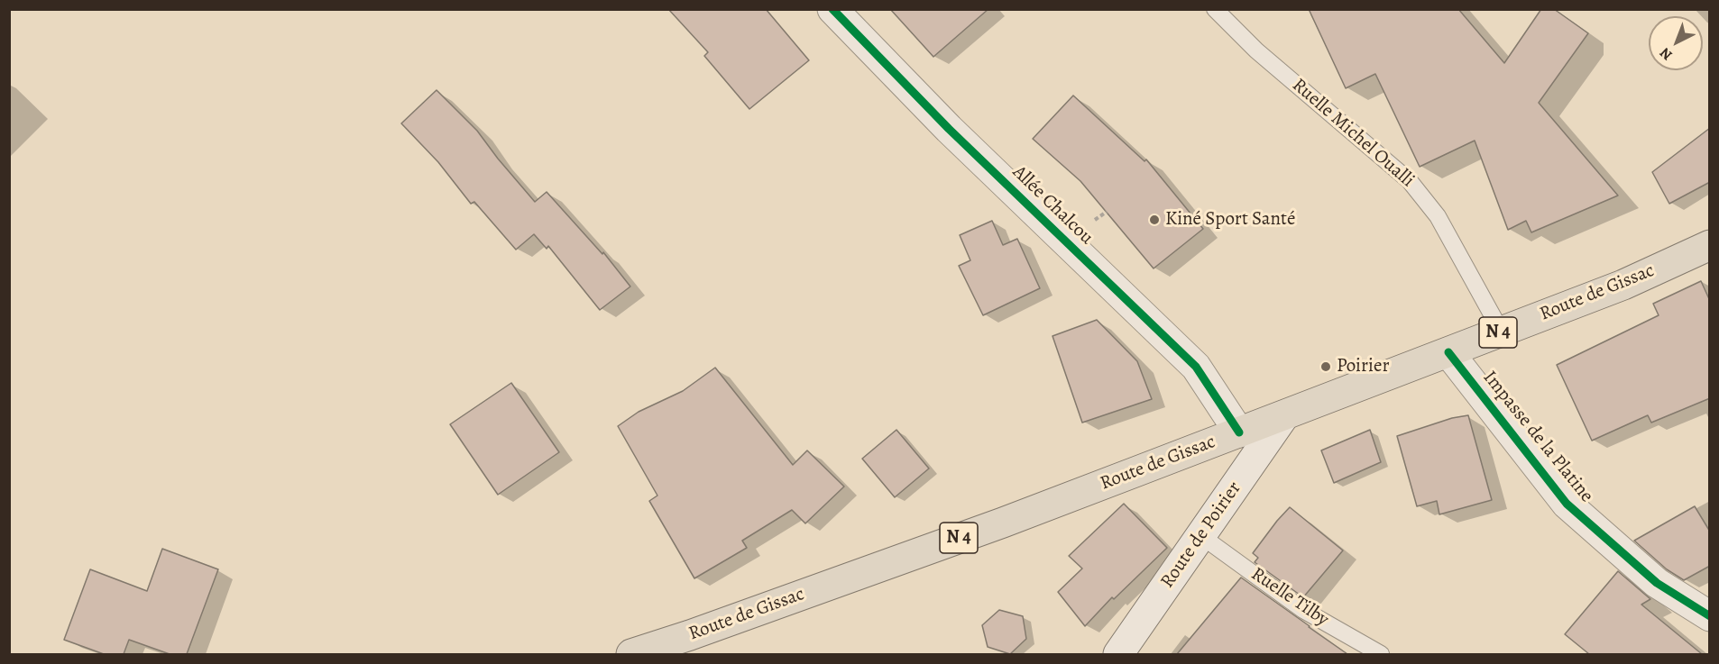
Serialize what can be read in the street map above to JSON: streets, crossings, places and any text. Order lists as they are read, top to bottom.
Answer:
{
  "streets": {
    "main road": ["Route de Gissac", "N 4"],
    "street": ["Allée Chalcou", "Impasse de la Platine", "Route de Poirier"],
    "lane": ["Ruelle Michel Oualli", "Ruelle Tilby"]
  },
  "crossings": [
    ["Ruelle Michel Oualli", "Route de Gissac"],
    ["Allée Chalcou", "Route de Gissac"],
    ["Route de Gissac", "Impasse de la Platine"],
    ["Route de Gissac", "Route de Poirier"],
    ["Route de Poirier", "Ruelle Tilby"]
  ],
  "places": ["Kiné Sport Santé", "Poirier"],
  "north": "bottom left"
}
